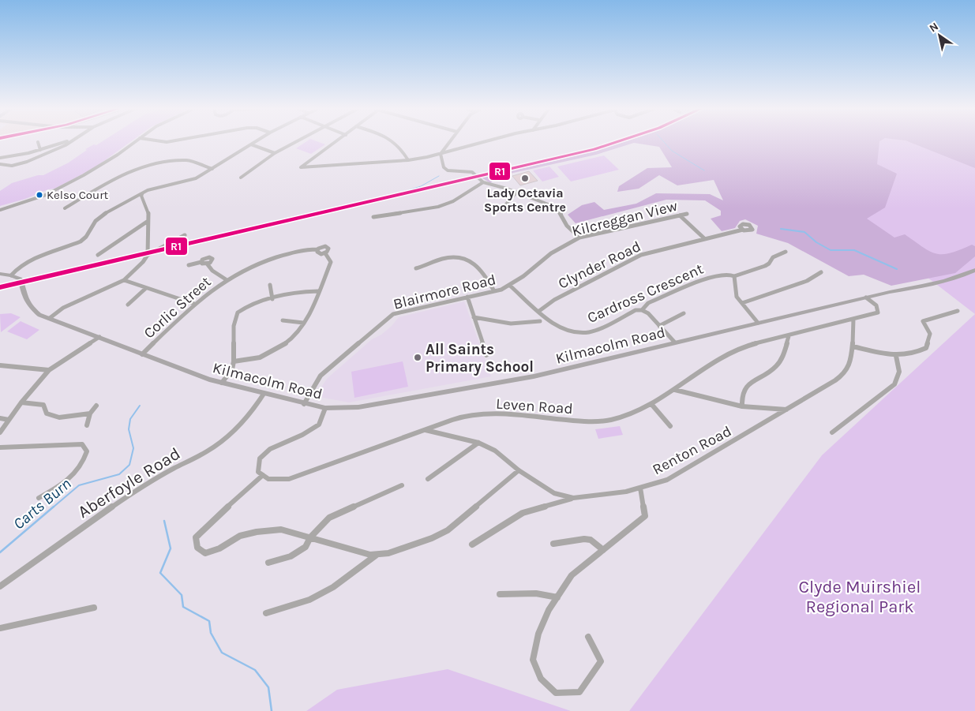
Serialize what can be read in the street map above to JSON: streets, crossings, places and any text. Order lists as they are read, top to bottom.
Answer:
{
  "streets": {
    "main road": ["Kilmacolm Road"],
    "street": [
      "Kilcreggan View",
      "Clynder Road",
      "Blairmore Road",
      "Cardross Crescent",
      "Corlic Street",
      "Leven Road",
      "Renton Road",
      "Aberfoyle Road"
    ]
  },
  "crossings": [
    ["Kilcreggan View", "Blairmore Road"],
    ["Kilcreggan View", "Cardross Crescent"],
    ["Clynder Road", "Cardross Crescent"],
    ["Blairmore Road", "Cardross Crescent"],
    ["Blairmore Road", "Kilmacolm Road"],
    ["Corlic Street", "Kilmacolm Road"],
    ["Kilmacolm Road", "Leven Road"],
    ["Kilmacolm Road", "Aberfoyle Road"],
    ["Leven Road", "Renton Road"]
  ],
  "water": ["Carts Burn"],
  "parks": ["Clyde Muirshiel Regional Park"],
  "places": ["Lady Octavia Sports Centre", "Kelso Court", "All Saints Primary School"],
  "lines": ["transit line R1"],
  "north": "top left"
}
